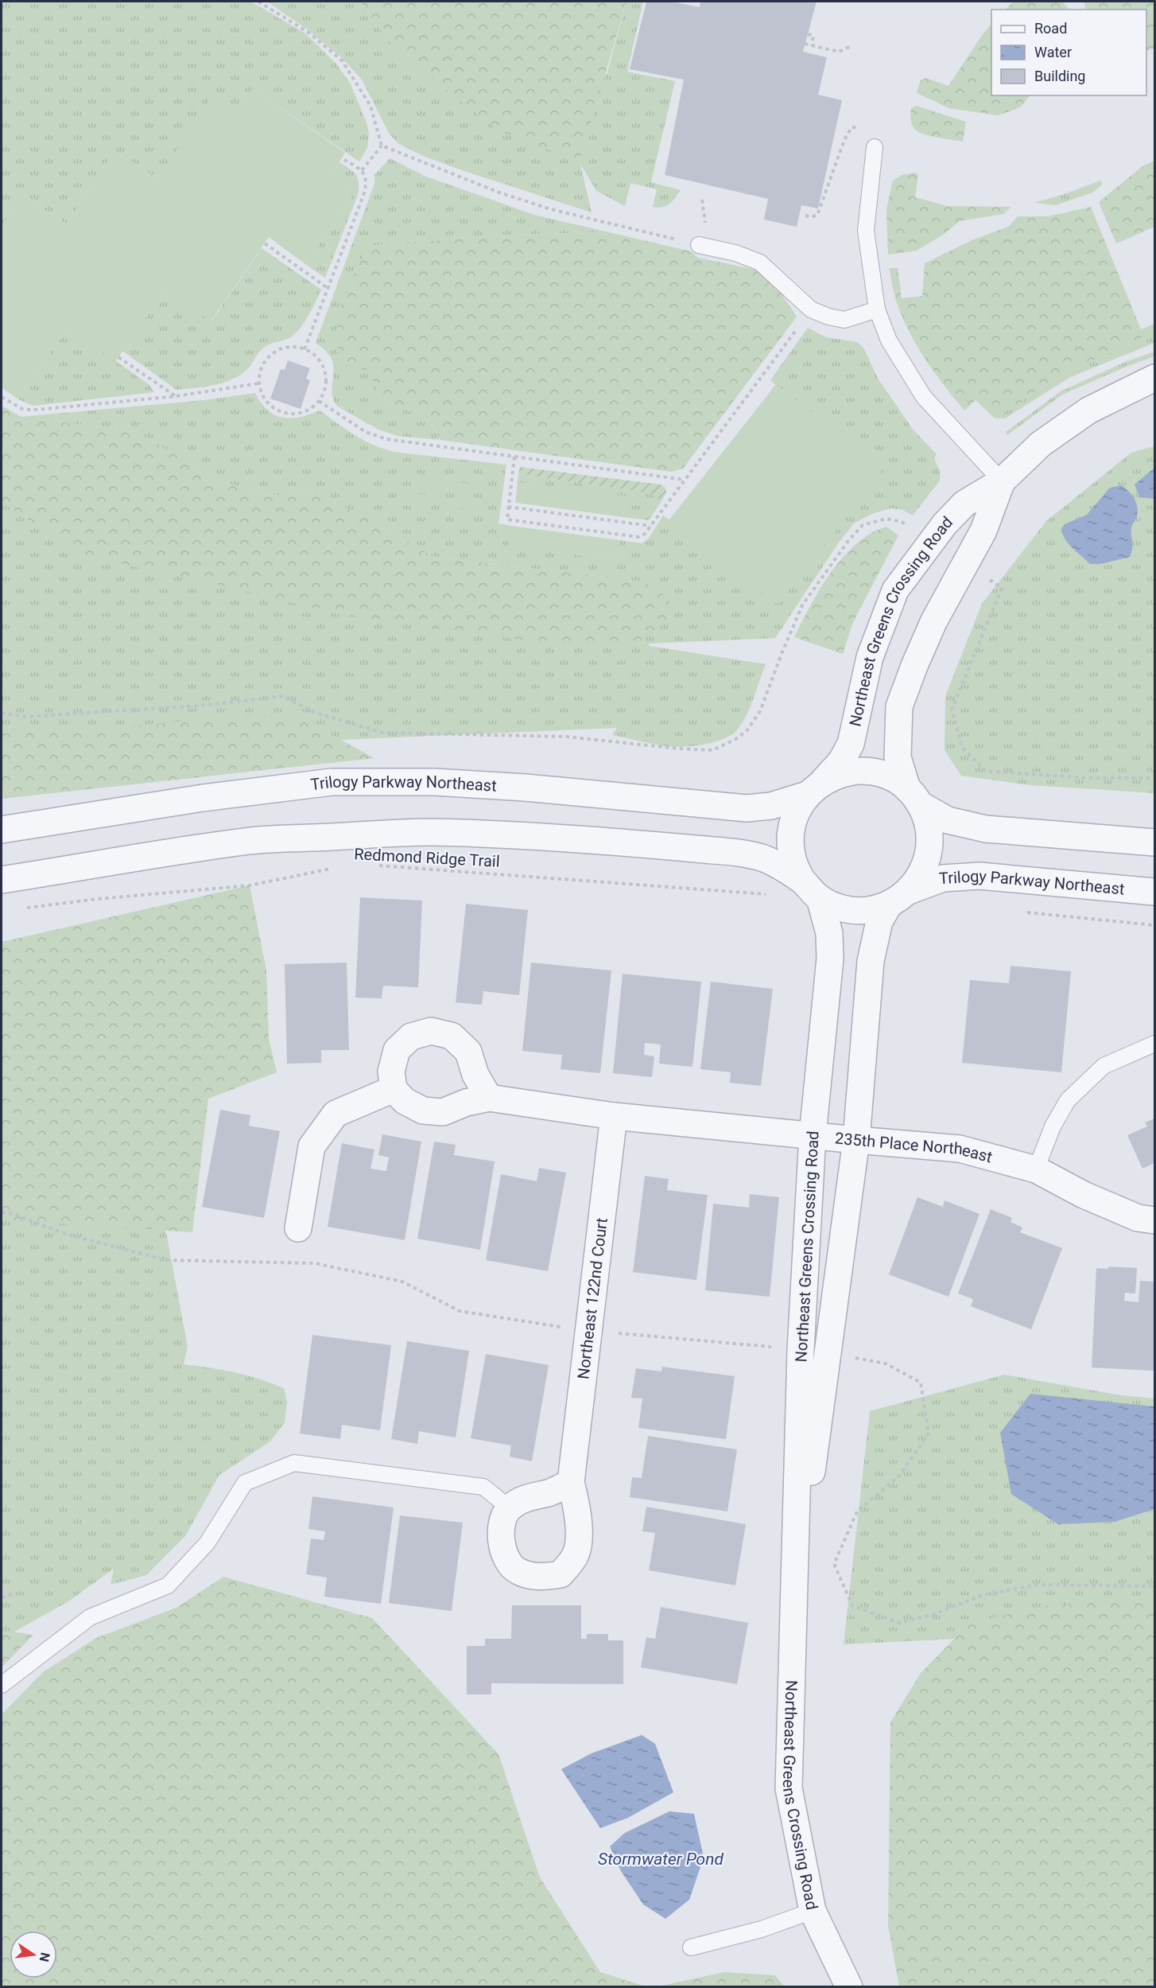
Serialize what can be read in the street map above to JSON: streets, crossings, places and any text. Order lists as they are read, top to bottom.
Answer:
{
  "streets": {
    "street": [
      "Northeast Greens Crossing Road",
      "Trilogy Parkway Northeast",
      "235th Place Northeast",
      "Northeast 122nd Court"
    ],
    "path": ["Redmond Ridge Trail"]
  },
  "crossings": [
    ["Northeast Greens Crossing Road", "Trilogy Parkway Northeast"],
    ["Northeast Greens Crossing Road", "235th Place Northeast"],
    ["235th Place Northeast", "Northeast 122nd Court"]
  ],
  "water": ["Stormwater Pond"],
  "legend": ["Road", "Water", "Building"],
  "north": "right"
}
